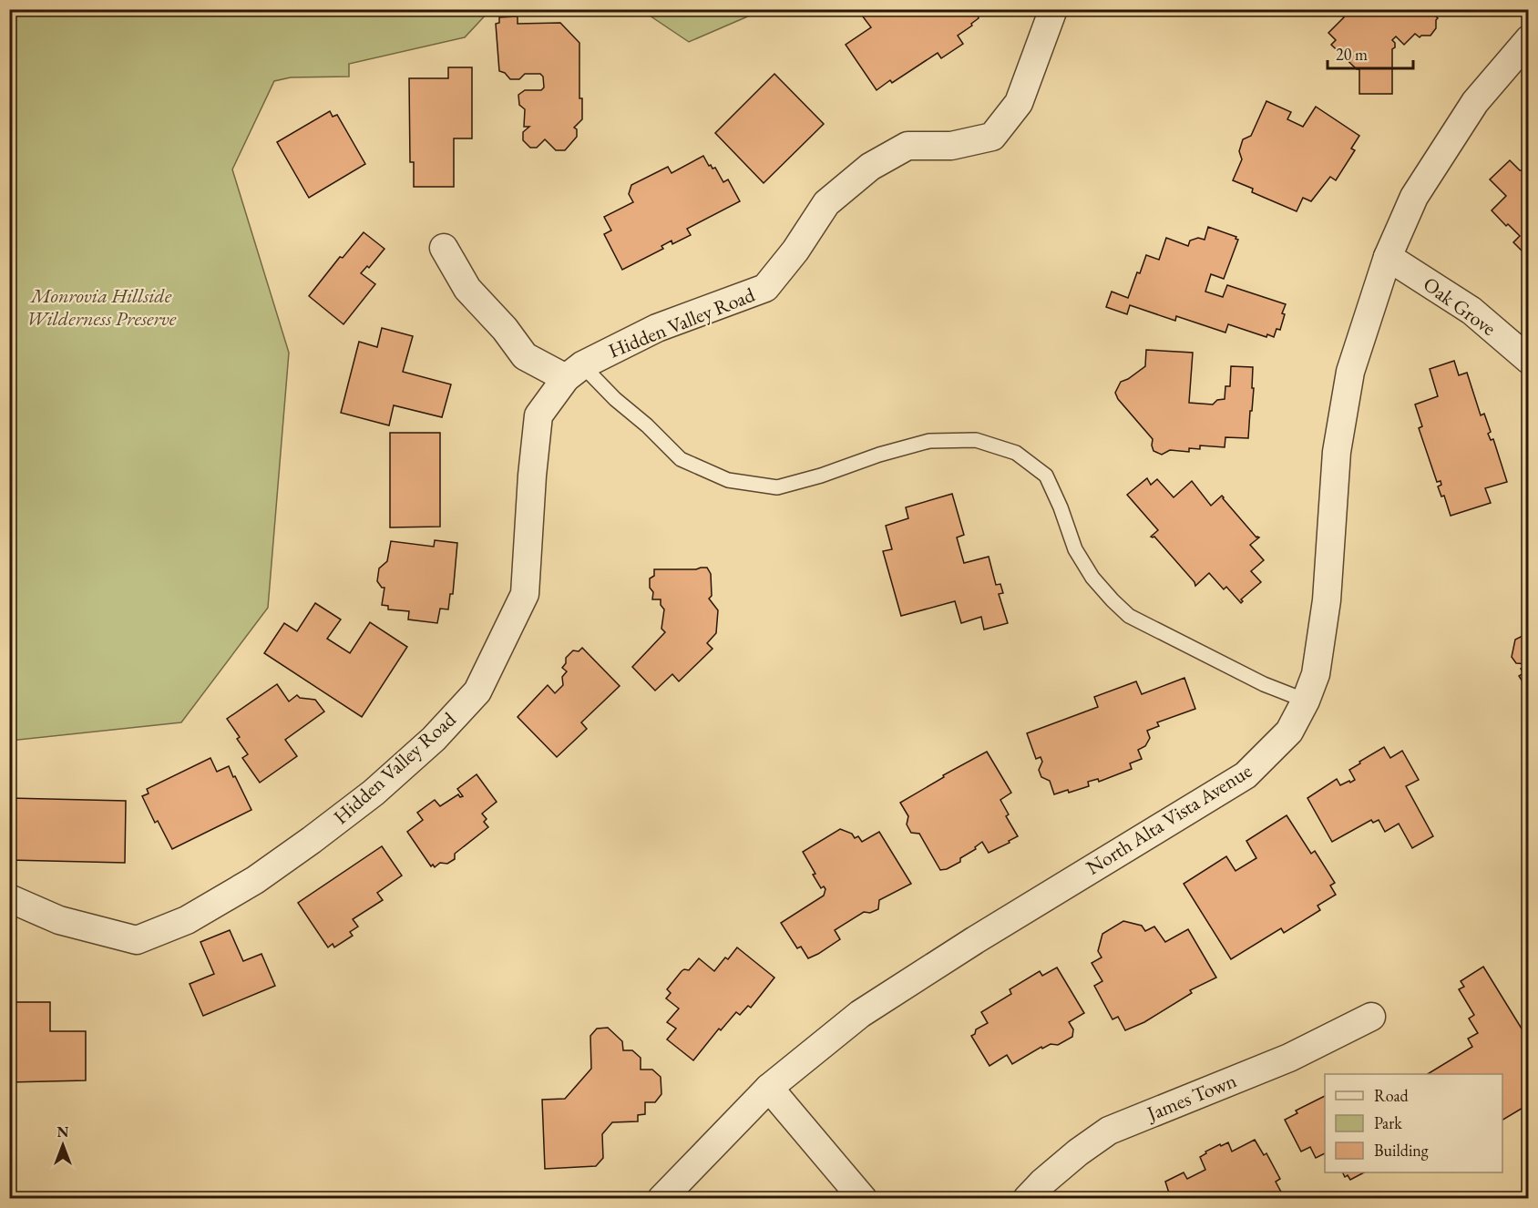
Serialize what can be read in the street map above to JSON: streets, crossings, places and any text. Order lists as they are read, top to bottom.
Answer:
{
  "streets": {
    "street": [
      "Oak Grove",
      "Hidden Valley Road",
      "North Alta Vista Avenue",
      "James Town"
    ]
  },
  "crossings": [
    ["Oak Grove", "North Alta Vista Avenue"]
  ],
  "parks": ["Monrovia Hillside Wilderness Preserve"],
  "legend": ["Road", "Park", "Building"],
  "scale_bar": "20 m",
  "north": "top"
}
